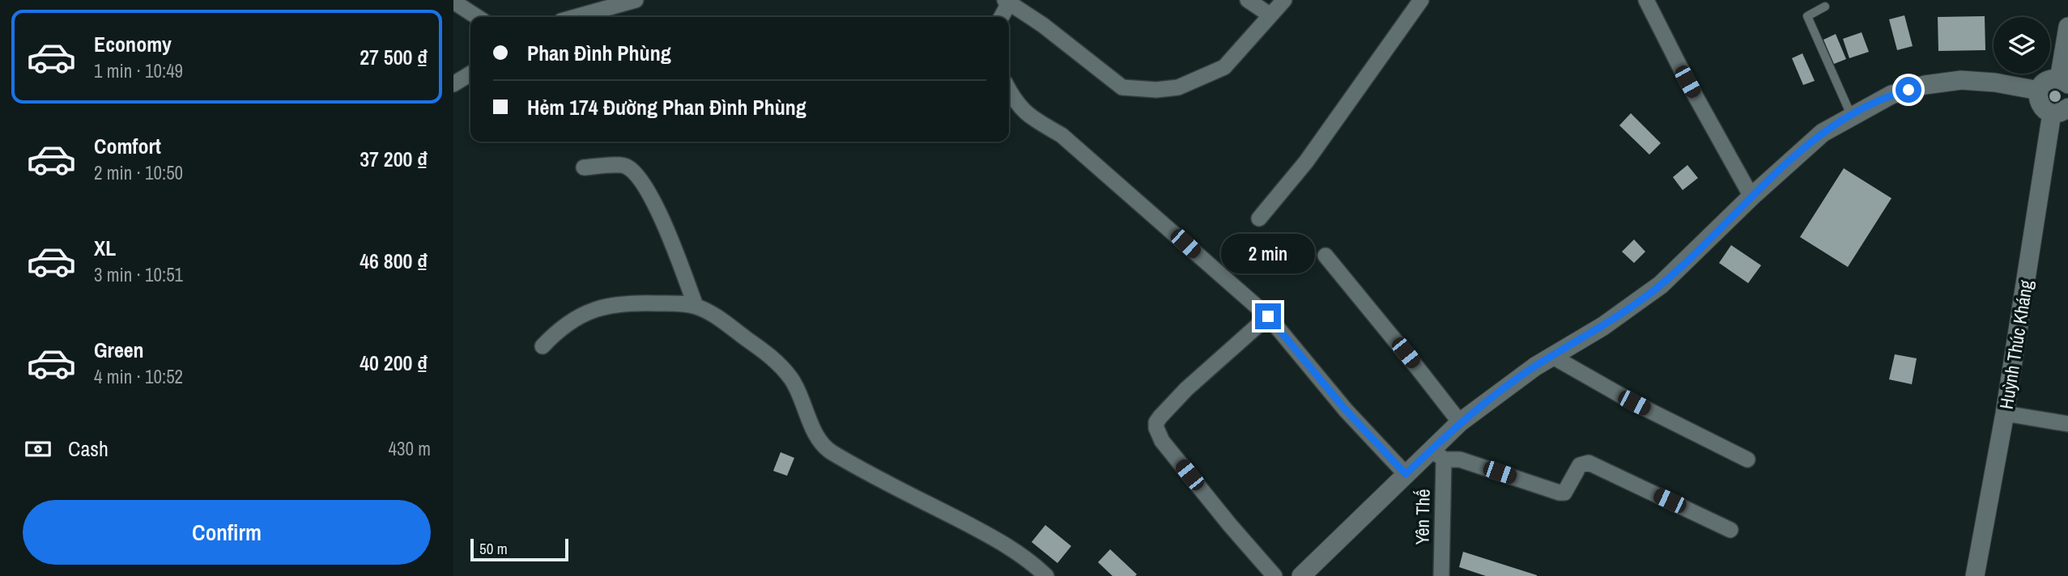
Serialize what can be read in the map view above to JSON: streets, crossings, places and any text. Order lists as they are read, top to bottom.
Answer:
{
  "streets": {
    "street": ["Huỳnh Thúc Kháng", "Yên Thế"]
  },
  "scale_bar": "50 m",
  "page": {
    "list": [
      {
        "name": "Economy",
        "note": "1 min · 10:49",
        "value": "27 500 ₫"
      },
      {
        "name": "Comfort",
        "note": "2 min · 10:50",
        "value": "37 200 ₫"
      },
      {
        "name": "XL",
        "note": "3 min · 10:51",
        "value": "46 800 ₫"
      },
      {
        "name": "Green",
        "note": "4 min · 10:52",
        "value": "40 200 ₫"
      }
    ],
    "banner": ["Phan Đình Phùng", "Hẻm 174 Đường Phan Đình Phùng"],
    "bubble": "2 min",
    "pay": ["Cash", "430 m"],
    "buttons": "Confirm",
    "scale": "50 m"
  }
}
